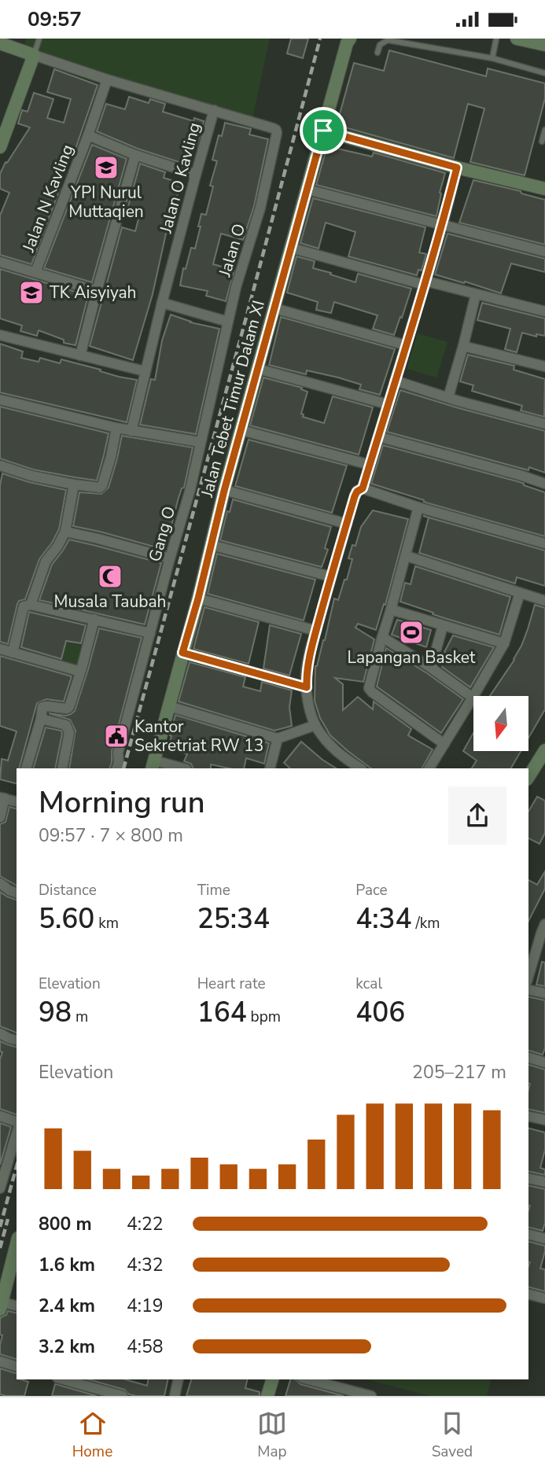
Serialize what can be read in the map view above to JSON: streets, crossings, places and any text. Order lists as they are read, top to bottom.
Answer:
{
  "streets": {
    "street": [
      "Jalan O Kavling",
      "Jalan N Kavling",
      "Jalan O",
      "Jalan Tebet Timur Dalam XI",
      "Gang O"
    ]
  },
  "crossings": [
    ["Jalan O Kavling", "Jalan N Kavling"],
    ["Jalan O Kavling", "Jalan O"],
    ["Jalan O", "Gang O"]
  ],
  "places": {
    "school or university": ["YPI Nurul Muttaqien", "TK Aisyiyah"],
    "mosque": ["Musala Taubah"],
    "sports": ["Lapangan Basket"],
    "public building": ["Kantor Sekretriat RW 13"]
  },
  "north": "bottom",
  "page": {
    "status": "09:57",
    "heading": ["Morning run", "09:57 · 7 × 800 m"],
    "stats": [
      ["Distance", "5.60 km"],
      ["Time", "25:34"],
      ["Pace", "4:34 /km"],
      ["Elevation", "98 m"],
      ["Heart rate", "164 bpm"],
      ["kcal", "406"]
    ],
    "chart": ["Elevation", "205–217 m"],
    "list": [
      {
        "name": "800 m",
        "note": "4:22"
      },
      {
        "name": "1.6 km",
        "note": "4:32"
      },
      {
        "name": "2.4 km",
        "note": "4:19"
      },
      {
        "name": "3.2 km",
        "note": "4:58"
      }
    ],
    "tabs": ["Home", "Map", "Saved"]
  }
}
